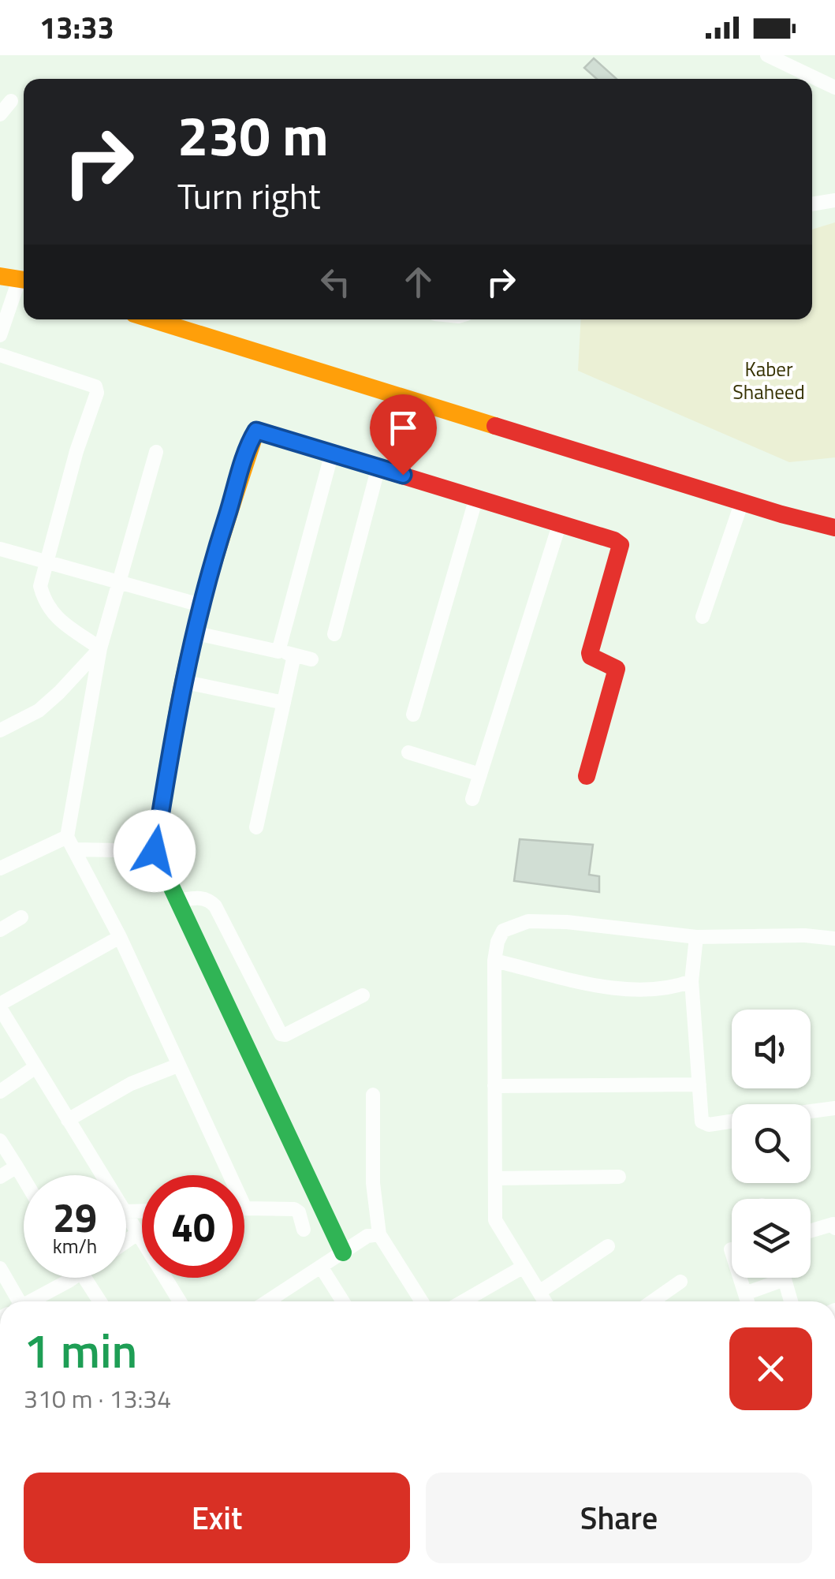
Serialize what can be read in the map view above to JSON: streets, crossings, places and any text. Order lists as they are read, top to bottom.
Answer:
{
  "parks": ["Kaber Shaheed"],
  "page": {
    "status": "13:33",
    "turn": ["230 m", "Turn right"],
    "speed": "29 km/h",
    "limit": "40",
    "heading": ["1 min", "310 m · 13:34"],
    "buttons": ["Exit", "Share"]
  }
}
